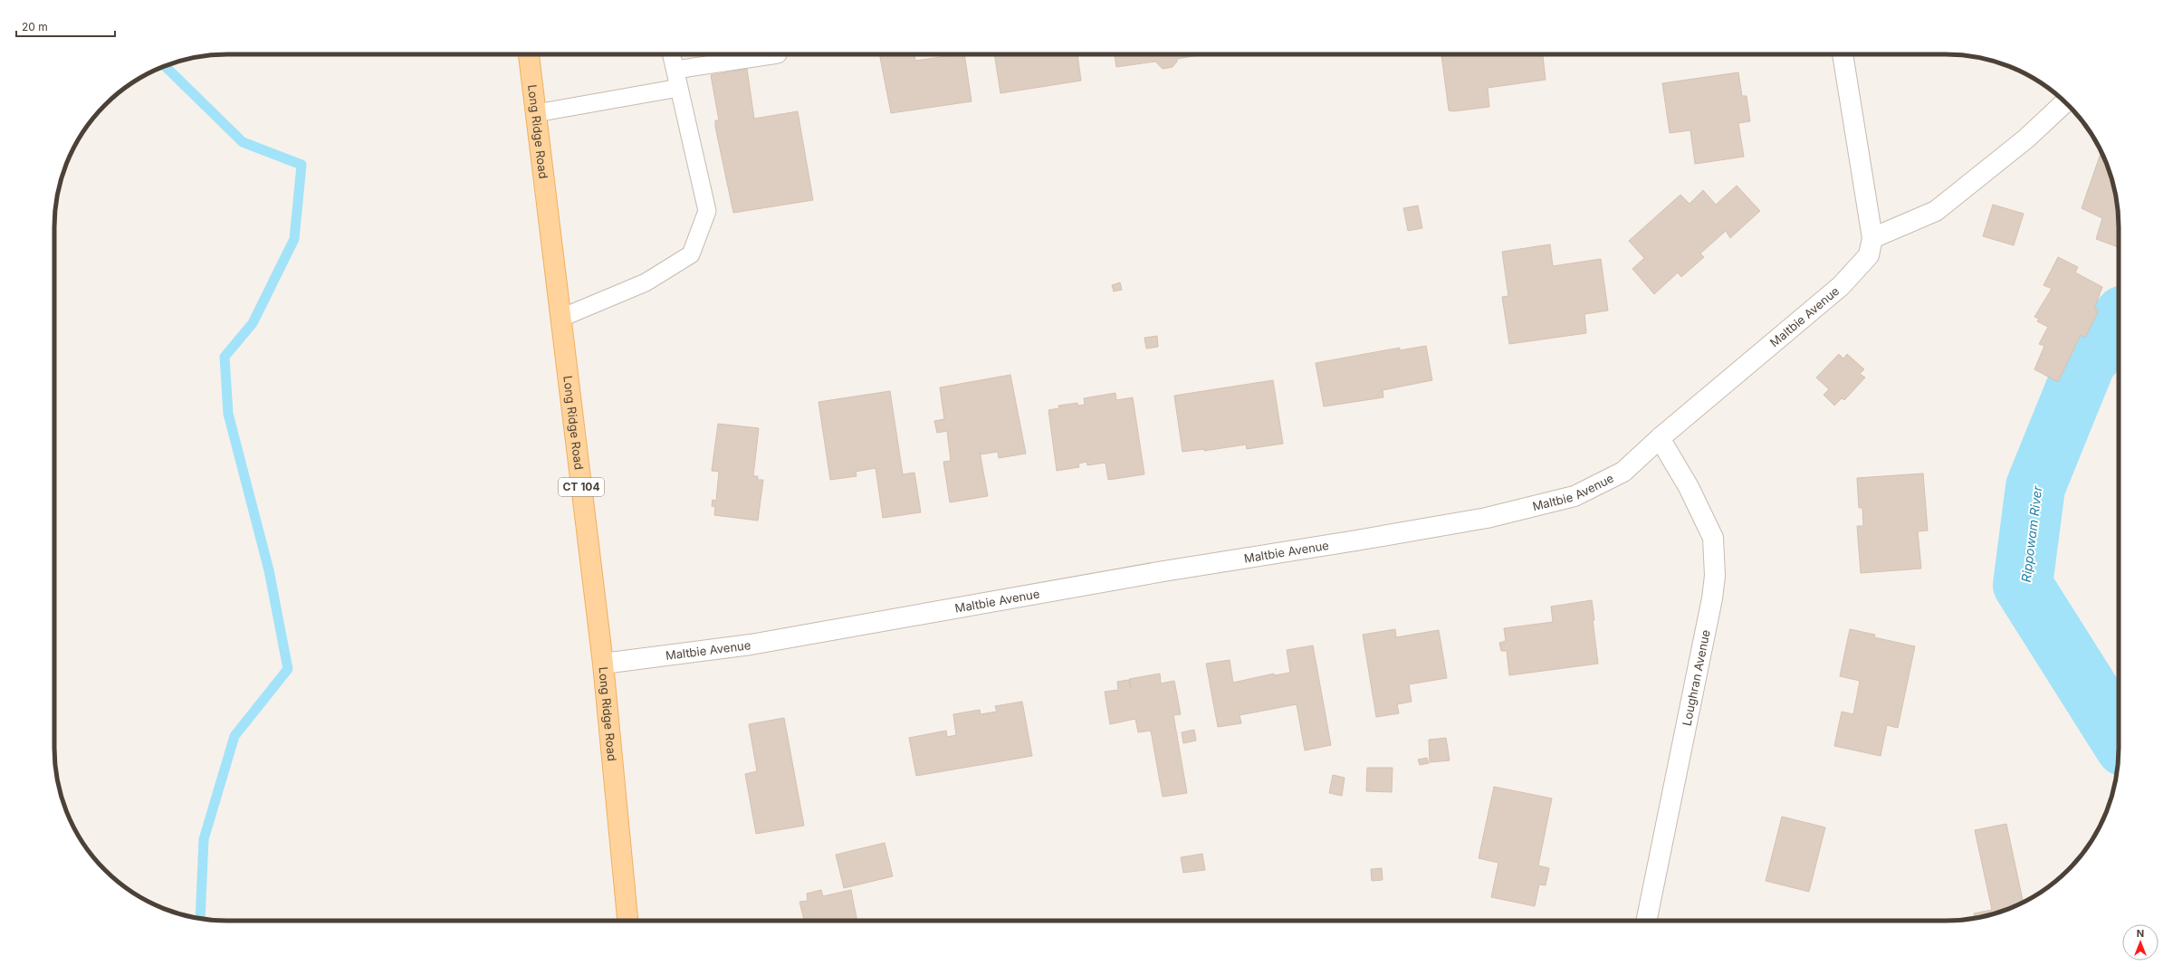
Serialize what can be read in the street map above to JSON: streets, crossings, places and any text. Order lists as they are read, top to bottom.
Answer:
{
  "streets": {
    "main road": ["Long Ridge Road", "CT 104"],
    "street": ["Maltbie Avenue", "Loughran Avenue"]
  },
  "crossings": [
    ["Long Ridge Road", "Maltbie Avenue"],
    ["Maltbie Avenue", "Loughran Avenue"]
  ],
  "water": ["Rippowam River"],
  "scale_bar": "20 m",
  "north": "top"
}
